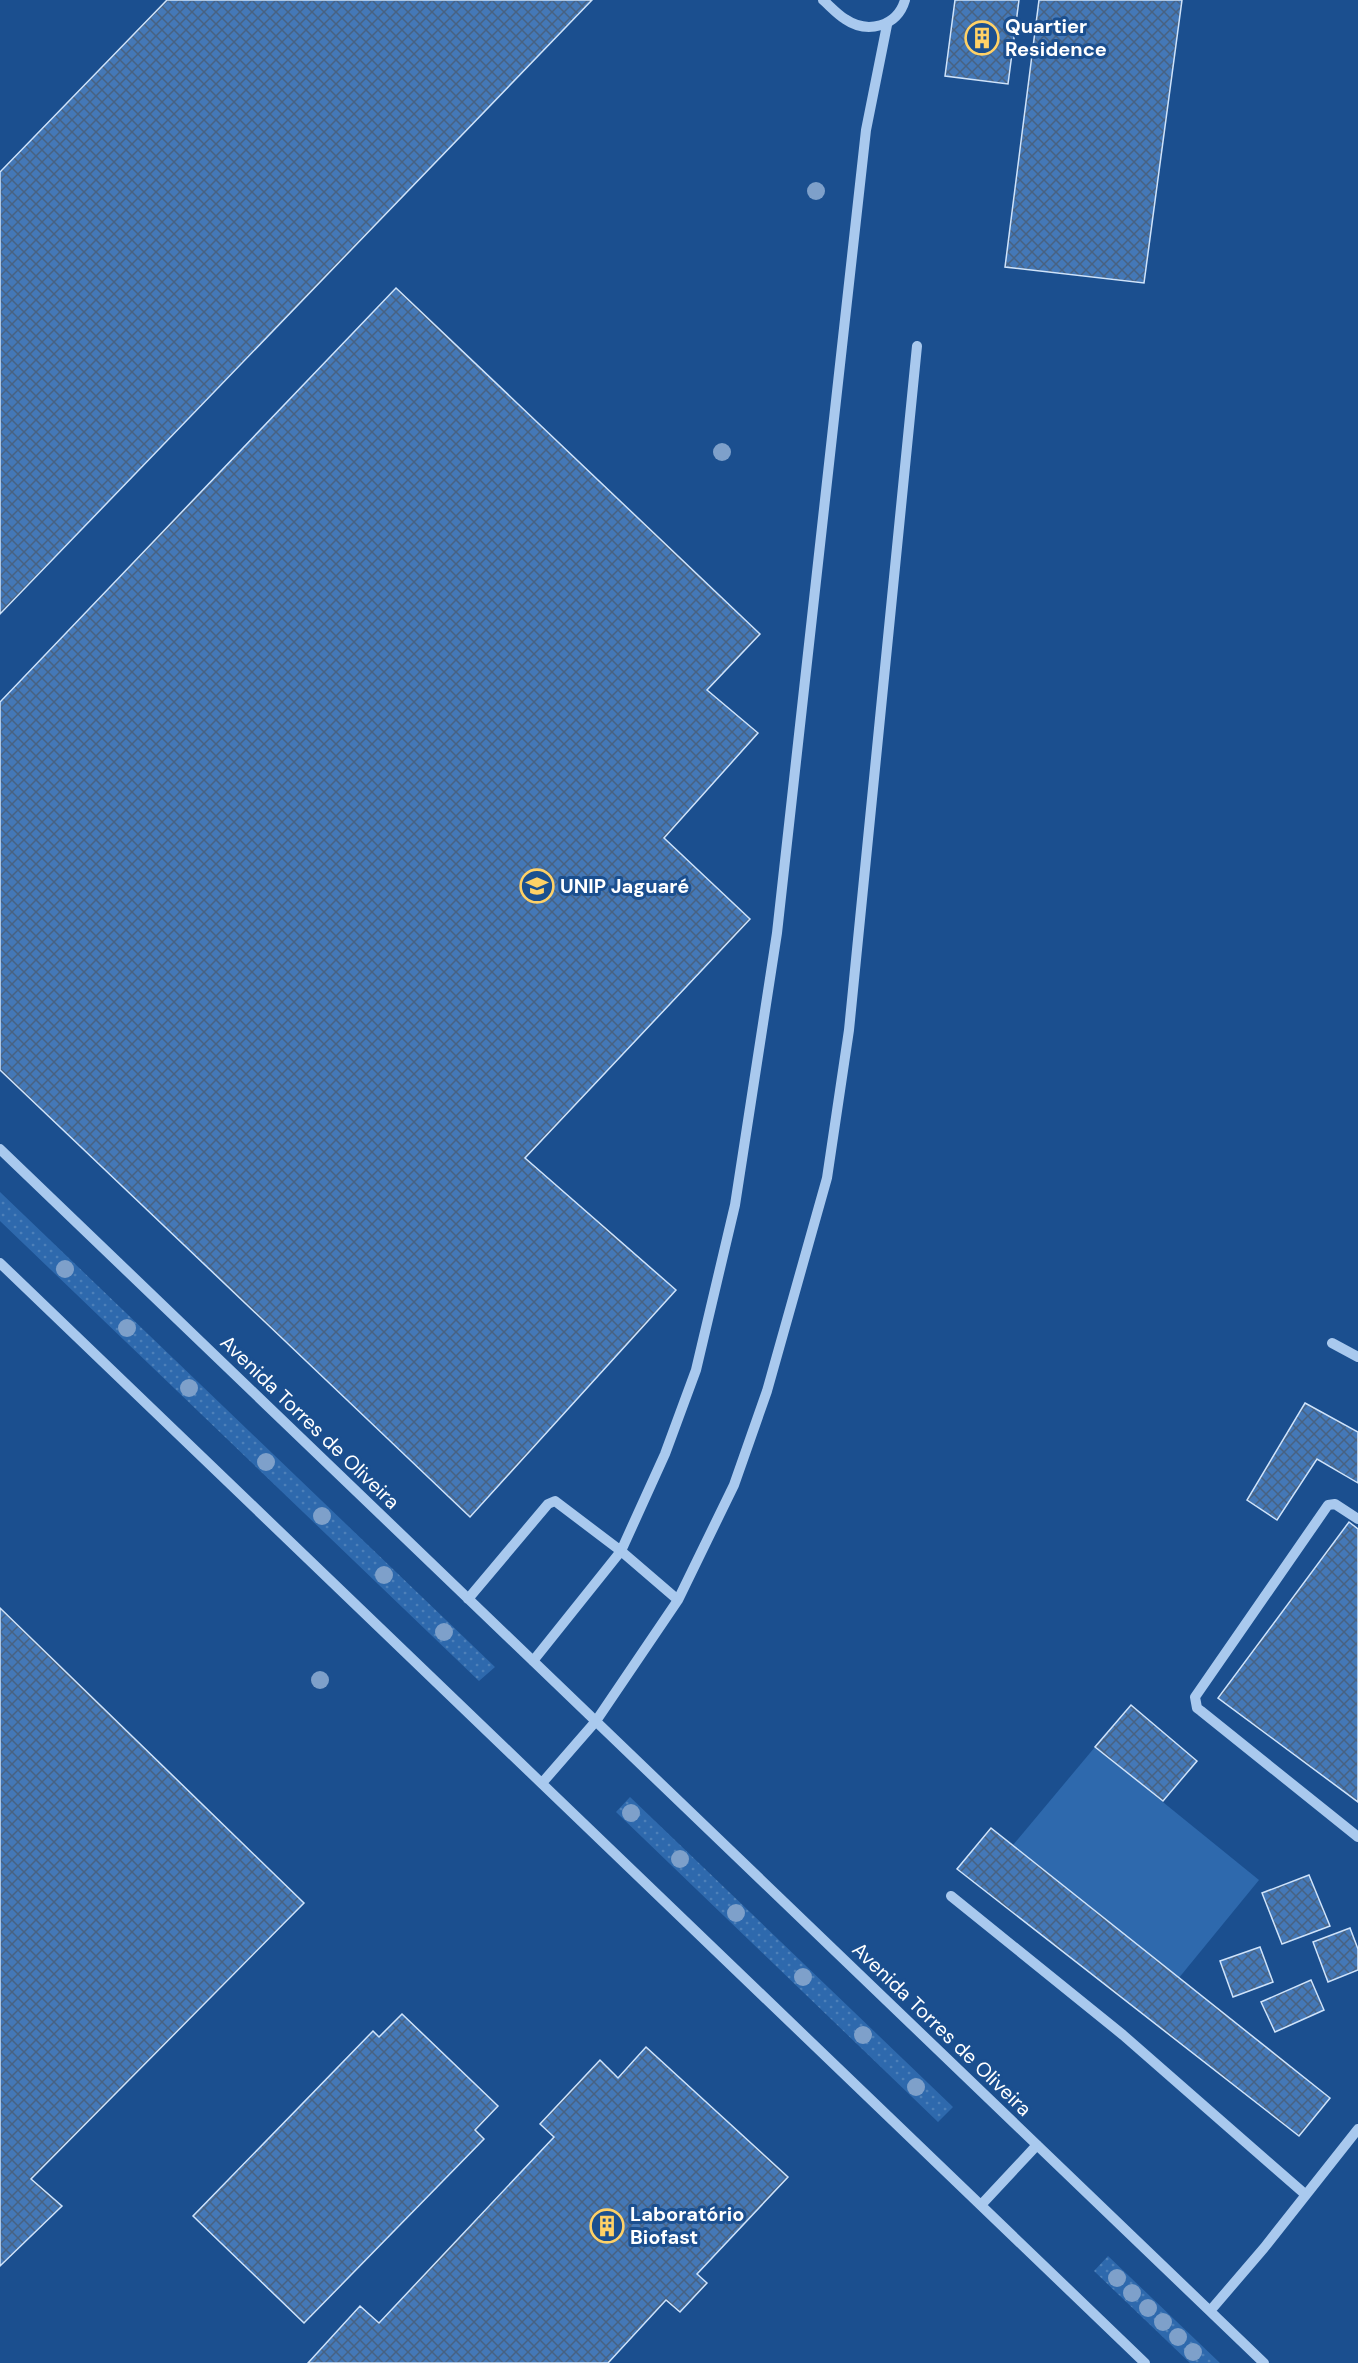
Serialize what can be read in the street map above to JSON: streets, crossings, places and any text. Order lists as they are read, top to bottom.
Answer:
{
  "streets": {
    "street": ["Avenida Torres de Oliveira"]
  },
  "places": {
    "building": ["Quartier Residence", "Laboratório Biofast"],
    "school or university": ["UNIP Jaguaré"]
  }
}
